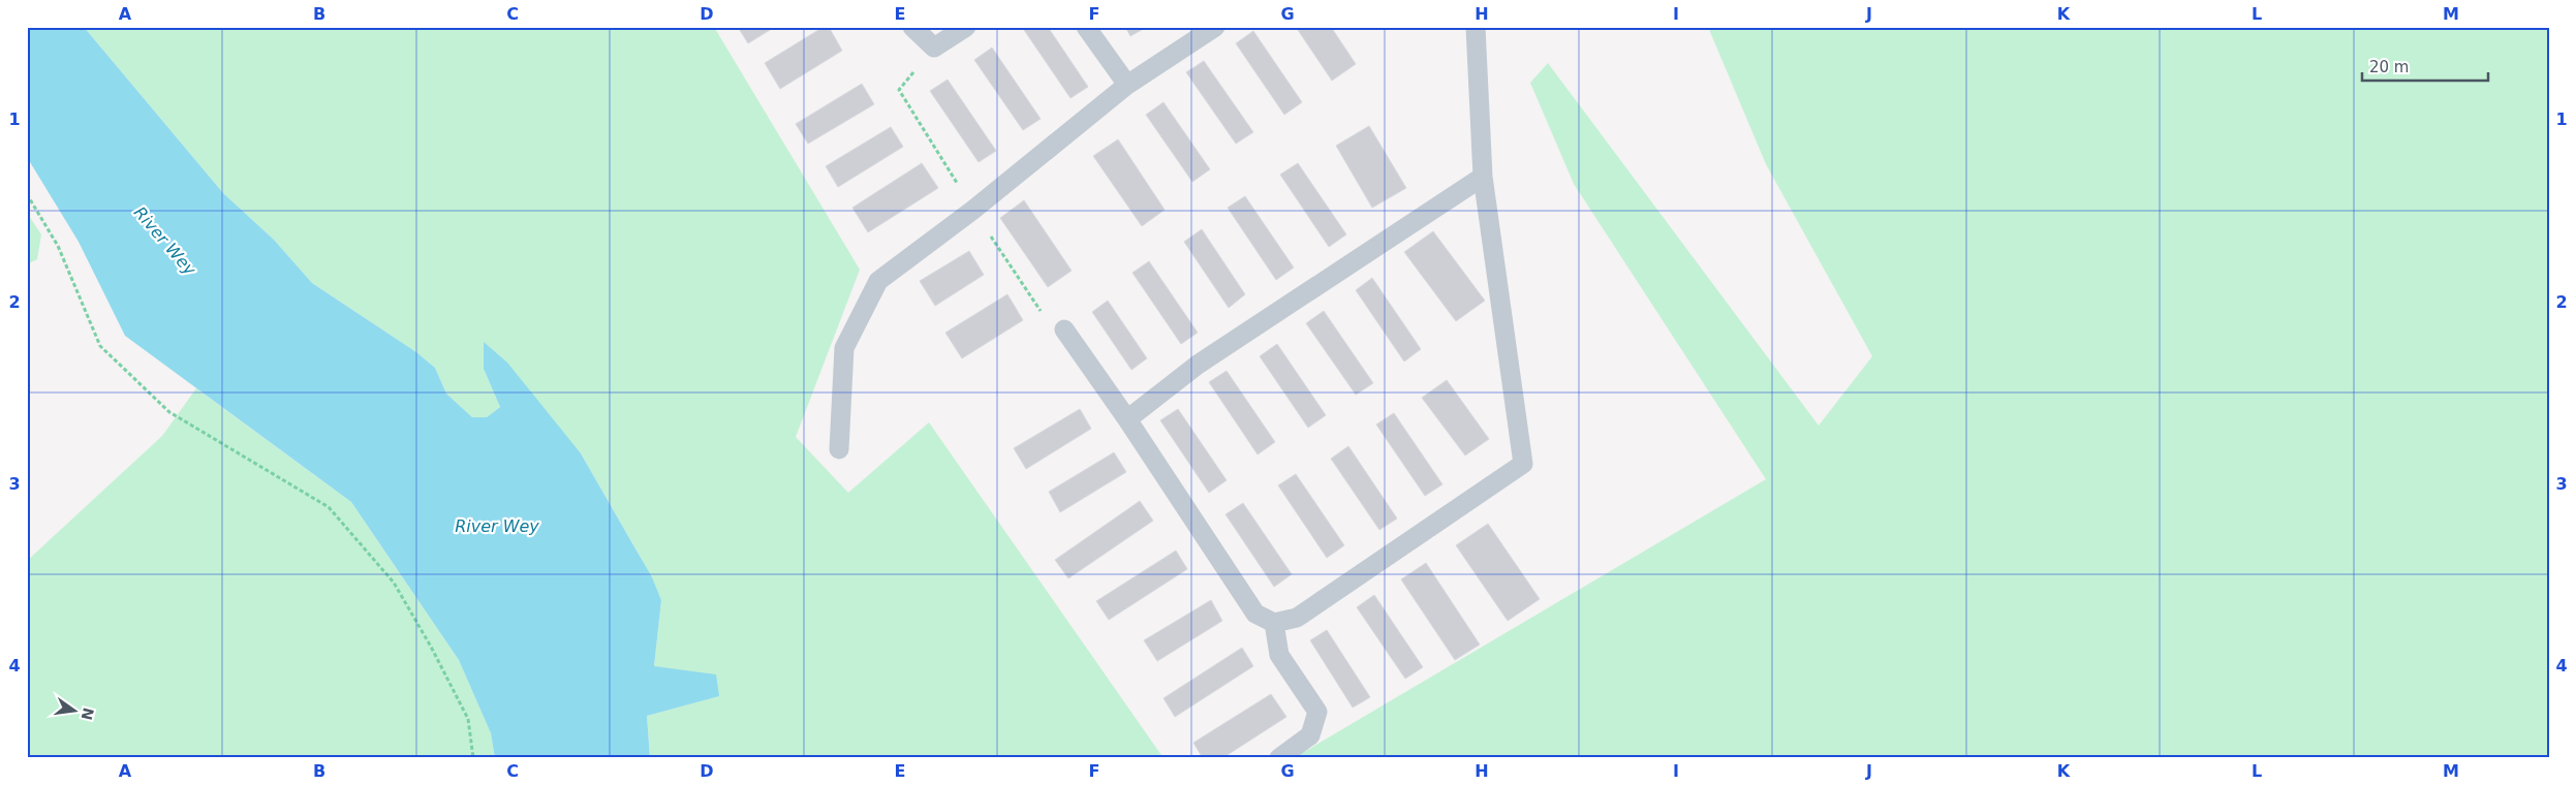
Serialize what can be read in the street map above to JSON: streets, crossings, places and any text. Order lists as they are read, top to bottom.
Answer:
{
  "water": ["River Wey"],
  "scale_bar": "20 m",
  "north": "right",
  "grid": {
    "columns": [
      "A",
      "B",
      "C",
      "D",
      "E",
      "F",
      "G",
      "H",
      "I",
      "J",
      "K",
      "L",
      "M"
    ],
    "rows": [
      "1",
      "2",
      "3",
      "4"
    ]
  }
}
